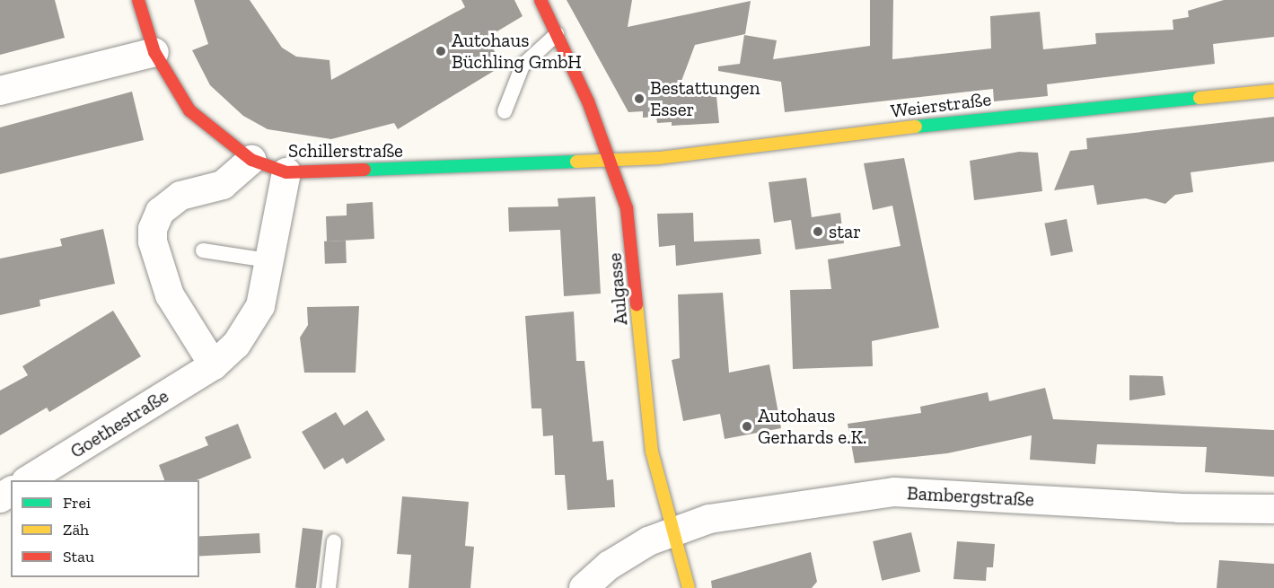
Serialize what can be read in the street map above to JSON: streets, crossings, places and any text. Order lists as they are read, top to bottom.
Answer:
{
  "streets": {
    "street": [
      "Weierstraße",
      "Schillerstraße",
      "Aulgasse",
      "Goethestraße",
      "Bambergstraße"
    ]
  },
  "crossings": [
    ["Weierstraße", "Schillerstraße"],
    ["Weierstraße", "Aulgasse"],
    ["Schillerstraße", "Aulgasse"],
    ["Schillerstraße", "Goethestraße"],
    ["Aulgasse", "Bambergstraße"]
  ],
  "places": [
    "Autohaus Büchling GmbH",
    "Bestattungen Esser",
    "star",
    "Autohaus Gerhards e.K."
  ],
  "legend": ["Frei", "Zäh", "Stau"]
}
